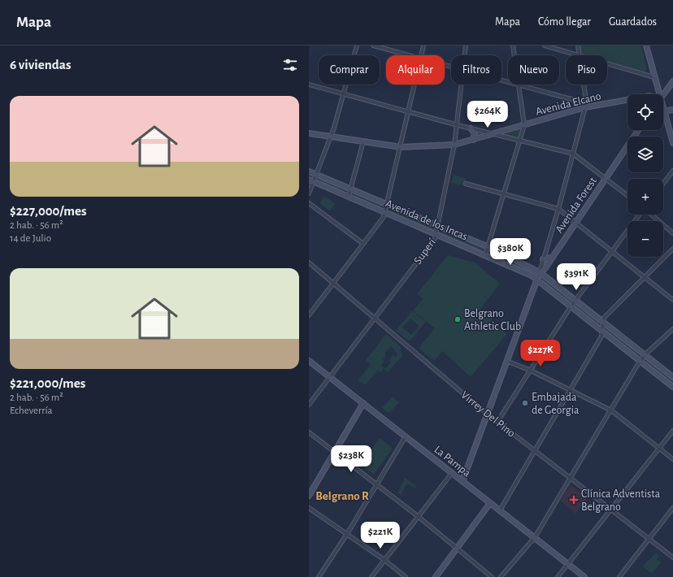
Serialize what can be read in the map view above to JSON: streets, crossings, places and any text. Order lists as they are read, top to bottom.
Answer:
{
  "streets": {
    "main road": [
      "Avenida Elcano",
      "Avenida Forest",
      "Avenida de los Incas",
      "La Pampa"
    ],
    "street": ["Superí", "Virrey Del Pino"]
  },
  "crossings": [
    ["Avenida Elcano", "Superí"],
    ["Avenida Forest", "Avenida de los Incas"],
    ["Avenida Forest", "Virrey Del Pino"],
    ["Avenida Forest", "La Pampa"],
    ["Avenida de los Incas", "Superí"],
    ["Superí", "Virrey Del Pino"],
    ["Superí", "La Pampa"]
  ],
  "districts": ["Belgrano R"],
  "places": {
    "other": ["Belgrano Athletic Club", "Embajada de Georgia"],
    "health": ["Clínica Adventista Belgrano"]
  },
  "page": {
    "header": "Mapa",
    "nav": ["Mapa", "Cómo llegar", "Guardados"],
    "heading": "6 viviendas",
    "chip": [
      "Comprar",
      "Alquilar",
      "Filtros",
      "Nuevo",
      "Piso"
    ],
    "list": [
      {
        "name": "$227,000/mes",
        "note": "2 hab. · 56 m² · 14 de Julio"
      },
      {
        "name": "$221,000/mes",
        "note": "2 hab. · 56 m² · Echeverría"
      }
    ],
    "map_buttons": ["+", "−"],
    "price": [
      "$264K",
      "$380K",
      "$391K",
      "$227K",
      "$238K",
      "$221K"
    ]
  }
}
